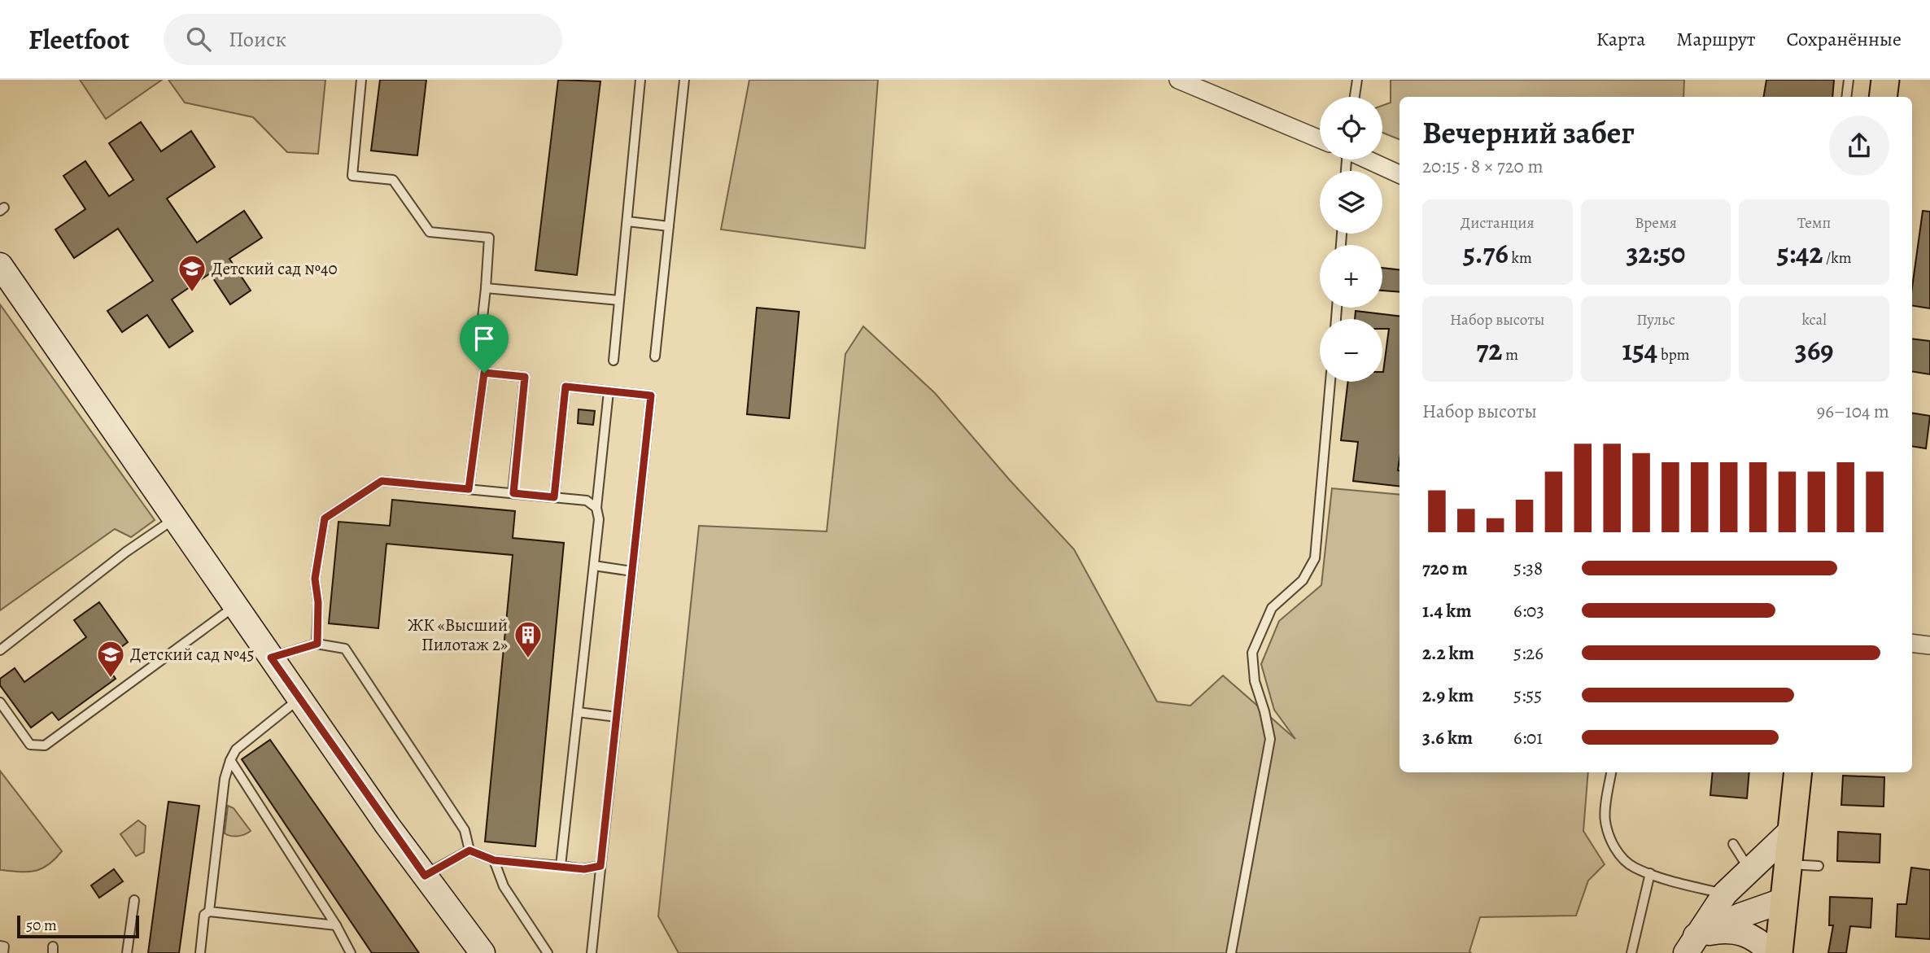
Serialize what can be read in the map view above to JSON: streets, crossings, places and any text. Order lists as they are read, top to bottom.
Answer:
{
  "places": {
    "school or university": ["Детский сад №40", "Детский сад №45"],
    "building": ["ЖК «Высший Пилотаж 2»"]
  },
  "scale_bar": "50 m",
  "page": {
    "header": "Fleetfoot",
    "search": "Поиск",
    "nav": ["Карта", "Маршрут", "Сохранённые"],
    "map_buttons": ["+", "−"],
    "heading": ["Вечерний забег", "20:15 · 8 × 720 m"],
    "stats": [
      ["Дистанция", "5.76 km"],
      ["Время", "32:50"],
      ["Темп", "5:42 /km"],
      ["Набор высоты", "72 m"],
      ["Пульс", "154 bpm"],
      ["kcal", "369"]
    ],
    "chart": ["Набор высоты", "96–104 m"],
    "list": [
      {
        "name": "720 m",
        "note": "5:38"
      },
      {
        "name": "1.4 km",
        "note": "6:03"
      },
      {
        "name": "2.2 km",
        "note": "5:26"
      },
      {
        "name": "2.9 km",
        "note": "5:55"
      },
      {
        "name": "3.6 km",
        "note": "6:01"
      }
    ],
    "scale": "50 m"
  }
}
